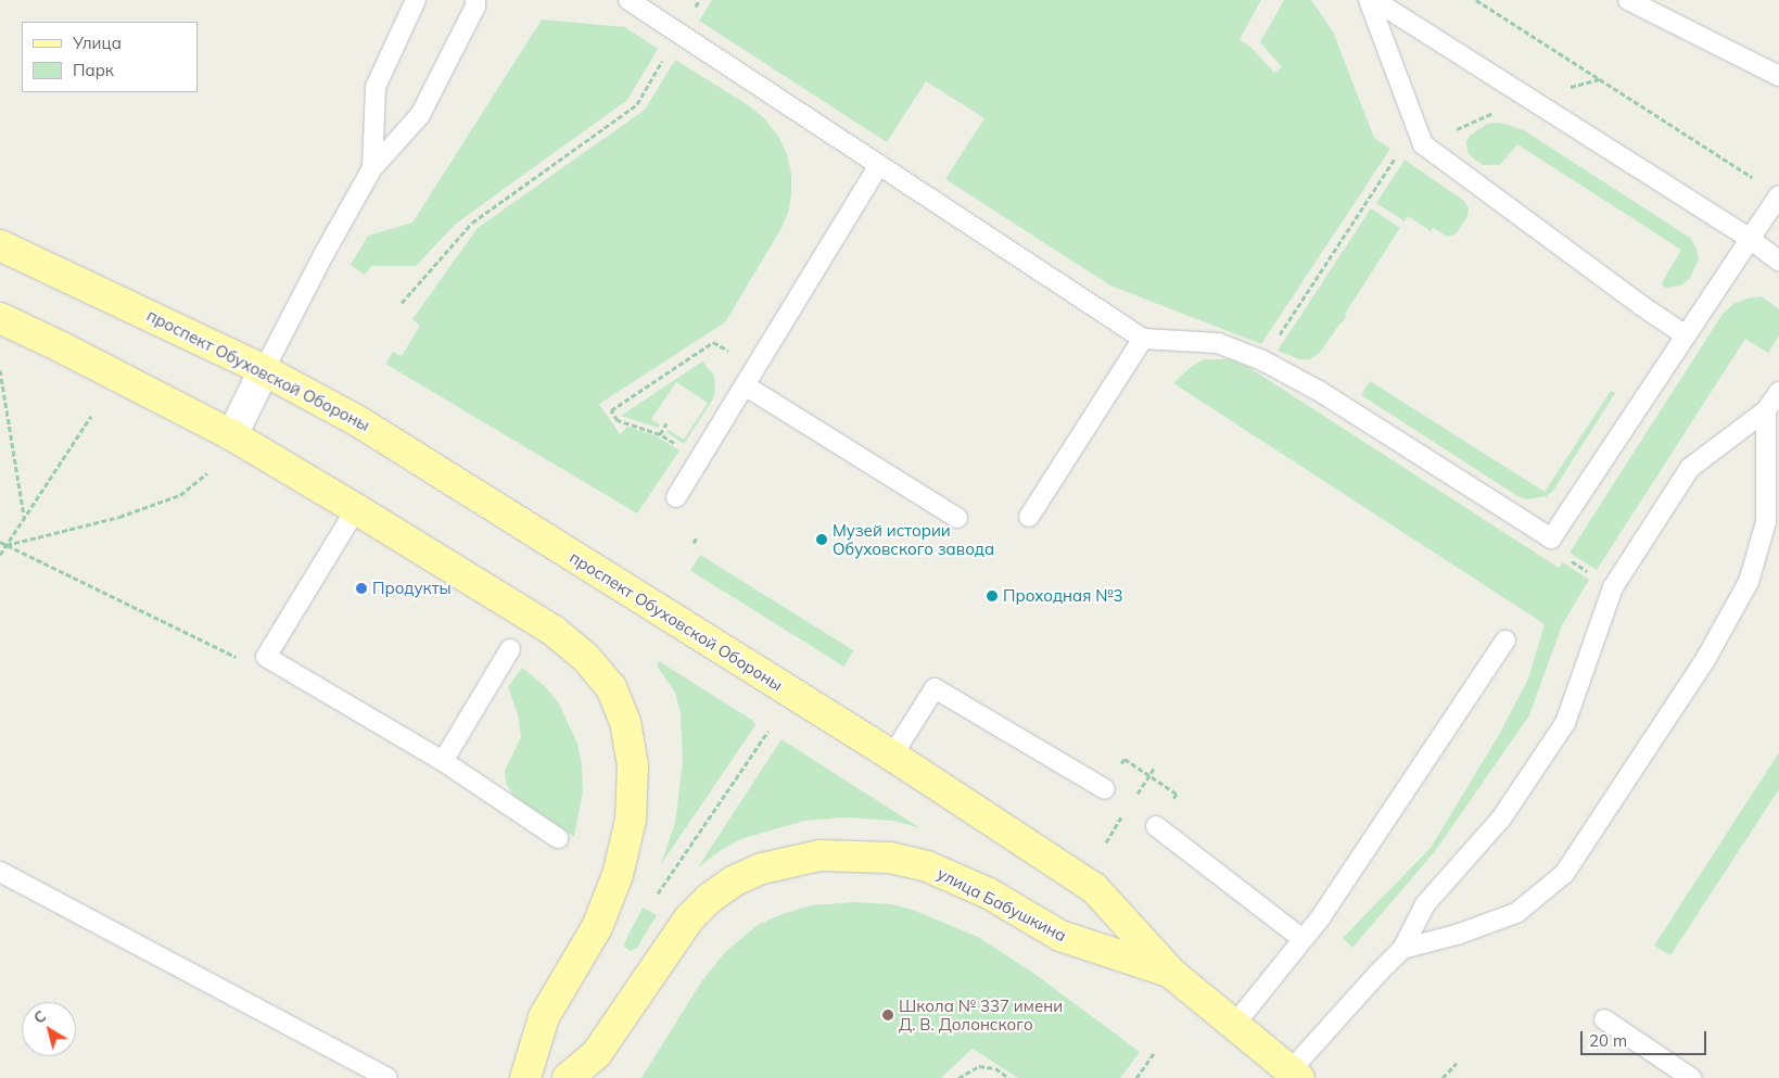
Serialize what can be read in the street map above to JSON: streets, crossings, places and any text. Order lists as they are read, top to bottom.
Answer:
{
  "streets": {
    "main road": ["проспект Обуховской Обороны", "улица Бабушкина"]
  },
  "crossings": [
    ["проспект Обуховской Обороны", "улица Бабушкина"]
  ],
  "places": [
    "Музей истории Обуховского завода",
    "Продукты",
    "Проходная №3",
    "Школа № 337 имени Д. В. Долонского"
  ],
  "legend": ["Улица", "Парк"],
  "scale_bar": "20 m",
  "north": "top left"
}
